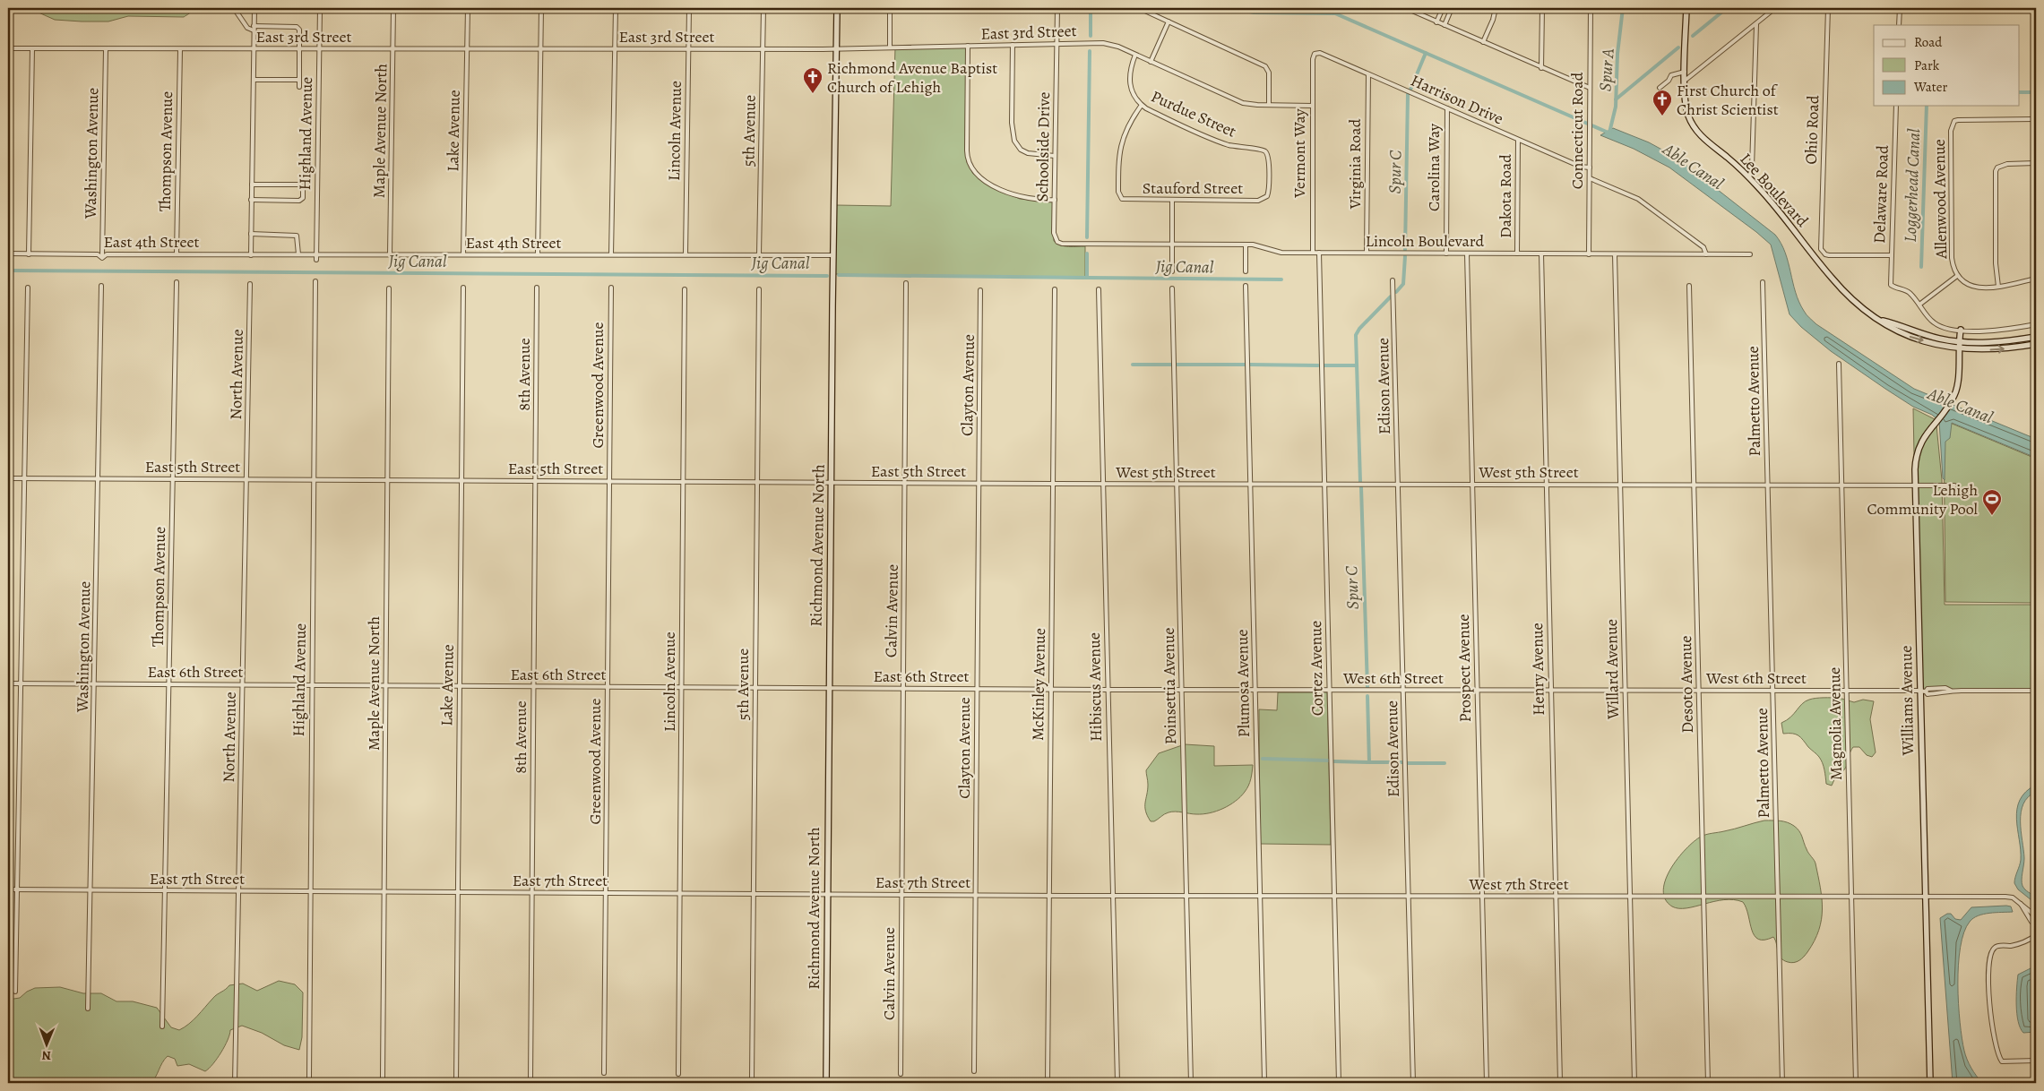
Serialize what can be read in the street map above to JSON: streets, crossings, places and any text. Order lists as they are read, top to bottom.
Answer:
{
  "streets": {
    "street": [
      "East 3rd Street",
      "Harrison Drive",
      "Purdue Street",
      "Ohio Road",
      "Maple Avenue North",
      "Lake Avenue",
      "Lincoln Avenue",
      "5th Avenue",
      "Connecticut Road",
      "Highland Avenue",
      "Schoolside Drive",
      "Thompson Avenue",
      "Washington Avenue",
      "Vermont Way",
      "Virginia Road",
      "Carolina Way",
      "Stauford Street",
      "Lee Boulevard",
      "Delaware Road",
      "Dakota Road",
      "Allenwood Avenue",
      "Lincoln Boulevard",
      "East 4th Street",
      "North Avenue",
      "8th Avenue",
      "Greenwood Avenue",
      "Clayton Avenue",
      "Edison Avenue",
      "Palmetto Avenue",
      "East 5th Street",
      "West 5th Street",
      "Richmond Avenue North",
      "Calvin Avenue",
      "Cortez Avenue",
      "Prospect Avenue",
      "Henry Avenue",
      "Willard Avenue",
      "East 6th Street",
      "West 6th Street",
      "Plumosa Avenue",
      "McKinley Avenue",
      "Desoto Avenue",
      "Poinsettia Avenue",
      "Hibiscus Avenue",
      "Williams Avenue",
      "Magnolia Avenue",
      "East 7th Street",
      "West 7th Street"
    ]
  },
  "crossings": [
    ["East 3rd Street", "Purdue Street"],
    ["East 3rd Street", "Maple Avenue North"],
    ["East 3rd Street", "Lake Avenue"],
    ["East 3rd Street", "Lincoln Avenue"],
    ["East 3rd Street", "5th Avenue"],
    ["East 3rd Street", "Highland Avenue"],
    ["East 3rd Street", "Schoolside Drive"],
    ["East 3rd Street", "Thompson Avenue"],
    ["East 3rd Street", "Washington Avenue"],
    ["East 3rd Street", "Vermont Way"],
    ["East 3rd Street", "Richmond Avenue North"],
    ["Harrison Drive", "Connecticut Road"],
    ["Harrison Drive", "Vermont Way"],
    ["Harrison Drive", "Virginia Road"],
    ["Harrison Drive", "Carolina Way"],
    ["Harrison Drive", "Dakota Road"],
    ["Purdue Street", "Stauford Street"],
    ["Ohio Road", "Delaware Road"],
    ["Maple Avenue North", "East 4th Street"],
    ["Maple Avenue North", "East 5th Street"],
    ["Maple Avenue North", "East 6th Street"],
    ["Maple Avenue North", "East 7th Street"],
    ["Lake Avenue", "East 4th Street"],
    ["Lake Avenue", "East 5th Street"],
    ["Lake Avenue", "East 6th Street"],
    ["Lake Avenue", "East 7th Street"],
    ["Lincoln Avenue", "East 4th Street"],
    ["Lincoln Avenue", "East 5th Street"],
    ["Lincoln Avenue", "East 6th Street"],
    ["Lincoln Avenue", "East 7th Street"],
    ["5th Avenue", "East 4th Street"],
    ["5th Avenue", "East 5th Street"],
    ["5th Avenue", "East 6th Street"],
    ["5th Avenue", "East 7th Street"],
    ["Connecticut Road", "Lincoln Boulevard"],
    ["Highland Avenue", "East 4th Street"],
    ["Highland Avenue", "East 5th Street"],
    ["Highland Avenue", "East 6th Street"],
    ["Highland Avenue", "East 7th Street"],
    ["Schoolside Drive", "Lincoln Boulevard"],
    ["Thompson Avenue", "East 4th Street"],
    ["Thompson Avenue", "East 5th Street"],
    ["Thompson Avenue", "East 6th Street"],
    ["Thompson Avenue", "East 7th Street"],
    ["Washington Avenue", "East 4th Street"],
    ["Washington Avenue", "East 5th Street"],
    ["Washington Avenue", "East 6th Street"],
    ["Washington Avenue", "East 7th Street"],
    ["Vermont Way", "Lincoln Boulevard"],
    ["Virginia Road", "Lincoln Boulevard"],
    ["Carolina Way", "Lincoln Boulevard"],
    ["Lee Boulevard", "Williams Avenue"],
    ["Dakota Road", "Lincoln Boulevard"],
    ["Lincoln Boulevard", "Cortez Avenue"],
    ["Lincoln Boulevard", "Prospect Avenue"],
    ["Lincoln Boulevard", "Henry Avenue"],
    ["Lincoln Boulevard", "Willard Avenue"],
    ["East 4th Street", "Richmond Avenue North"],
    ["North Avenue", "East 5th Street"],
    ["North Avenue", "East 6th Street"],
    ["North Avenue", "East 7th Street"],
    ["8th Avenue", "East 5th Street"],
    ["8th Avenue", "East 6th Street"],
    ["8th Avenue", "East 7th Street"],
    ["Greenwood Avenue", "East 5th Street"],
    ["Greenwood Avenue", "East 6th Street"],
    ["Greenwood Avenue", "East 7th Street"],
    ["Clayton Avenue", "East 5th Street"],
    ["Clayton Avenue", "East 6th Street"],
    ["Clayton Avenue", "East 7th Street"],
    ["Edison Avenue", "West 5th Street"],
    ["Edison Avenue", "West 6th Street"],
    ["Edison Avenue", "West 7th Street"],
    ["Palmetto Avenue", "West 5th Street"],
    ["Palmetto Avenue", "West 6th Street"],
    ["Palmetto Avenue", "West 7th Street"],
    ["East 5th Street", "West 5th Street"],
    ["East 5th Street", "Richmond Avenue North"],
    ["East 5th Street", "Calvin Avenue"],
    ["East 5th Street", "McKinley Avenue"],
    ["East 5th Street", "Hibiscus Avenue"],
    ["West 5th Street", "Cortez Avenue"],
    ["West 5th Street", "Prospect Avenue"],
    ["West 5th Street", "Henry Avenue"],
    ["West 5th Street", "Willard Avenue"],
    ["West 5th Street", "Plumosa Avenue"],
    ["West 5th Street", "Desoto Avenue"],
    ["West 5th Street", "Poinsettia Avenue"],
    ["West 5th Street", "Hibiscus Avenue"],
    ["West 5th Street", "Williams Avenue"],
    ["West 5th Street", "Magnolia Avenue"],
    ["Richmond Avenue North", "East 6th Street"],
    ["Richmond Avenue North", "East 7th Street"],
    ["Calvin Avenue", "East 6th Street"],
    ["Calvin Avenue", "East 7th Street"],
    ["Cortez Avenue", "West 6th Street"],
    ["Cortez Avenue", "West 7th Street"],
    ["Prospect Avenue", "West 6th Street"],
    ["Prospect Avenue", "West 7th Street"],
    ["Henry Avenue", "West 6th Street"],
    ["Henry Avenue", "West 7th Street"],
    ["Willard Avenue", "West 6th Street"],
    ["Willard Avenue", "West 7th Street"],
    ["East 6th Street", "West 6th Street"],
    ["East 6th Street", "McKinley Avenue"],
    ["East 6th Street", "Hibiscus Avenue"],
    ["West 6th Street", "Plumosa Avenue"],
    ["West 6th Street", "Desoto Avenue"],
    ["West 6th Street", "Poinsettia Avenue"],
    ["West 6th Street", "Hibiscus Avenue"],
    ["West 6th Street", "Williams Avenue"],
    ["West 6th Street", "Magnolia Avenue"],
    ["Plumosa Avenue", "West 7th Street"],
    ["McKinley Avenue", "East 7th Street"],
    ["Desoto Avenue", "West 7th Street"],
    ["Poinsettia Avenue", "West 7th Street"],
    ["Hibiscus Avenue", "East 7th Street"],
    ["Hibiscus Avenue", "West 7th Street"],
    ["Williams Avenue", "West 7th Street"],
    ["Magnolia Avenue", "West 7th Street"],
    ["East 7th Street", "West 7th Street"]
  ],
  "water": [
    "Spur A",
    "Able Canal",
    "Spur C",
    "Loggerhead Canal",
    "Jig Canal"
  ],
  "places": {
    "church": ["Richmond Avenue Baptist Church of Lehigh", "First Church of Christ Scientist"],
    "sports": ["Lehigh Community Pool"]
  },
  "legend": ["Road", "Park", "Water"],
  "north": "bottom"
}
